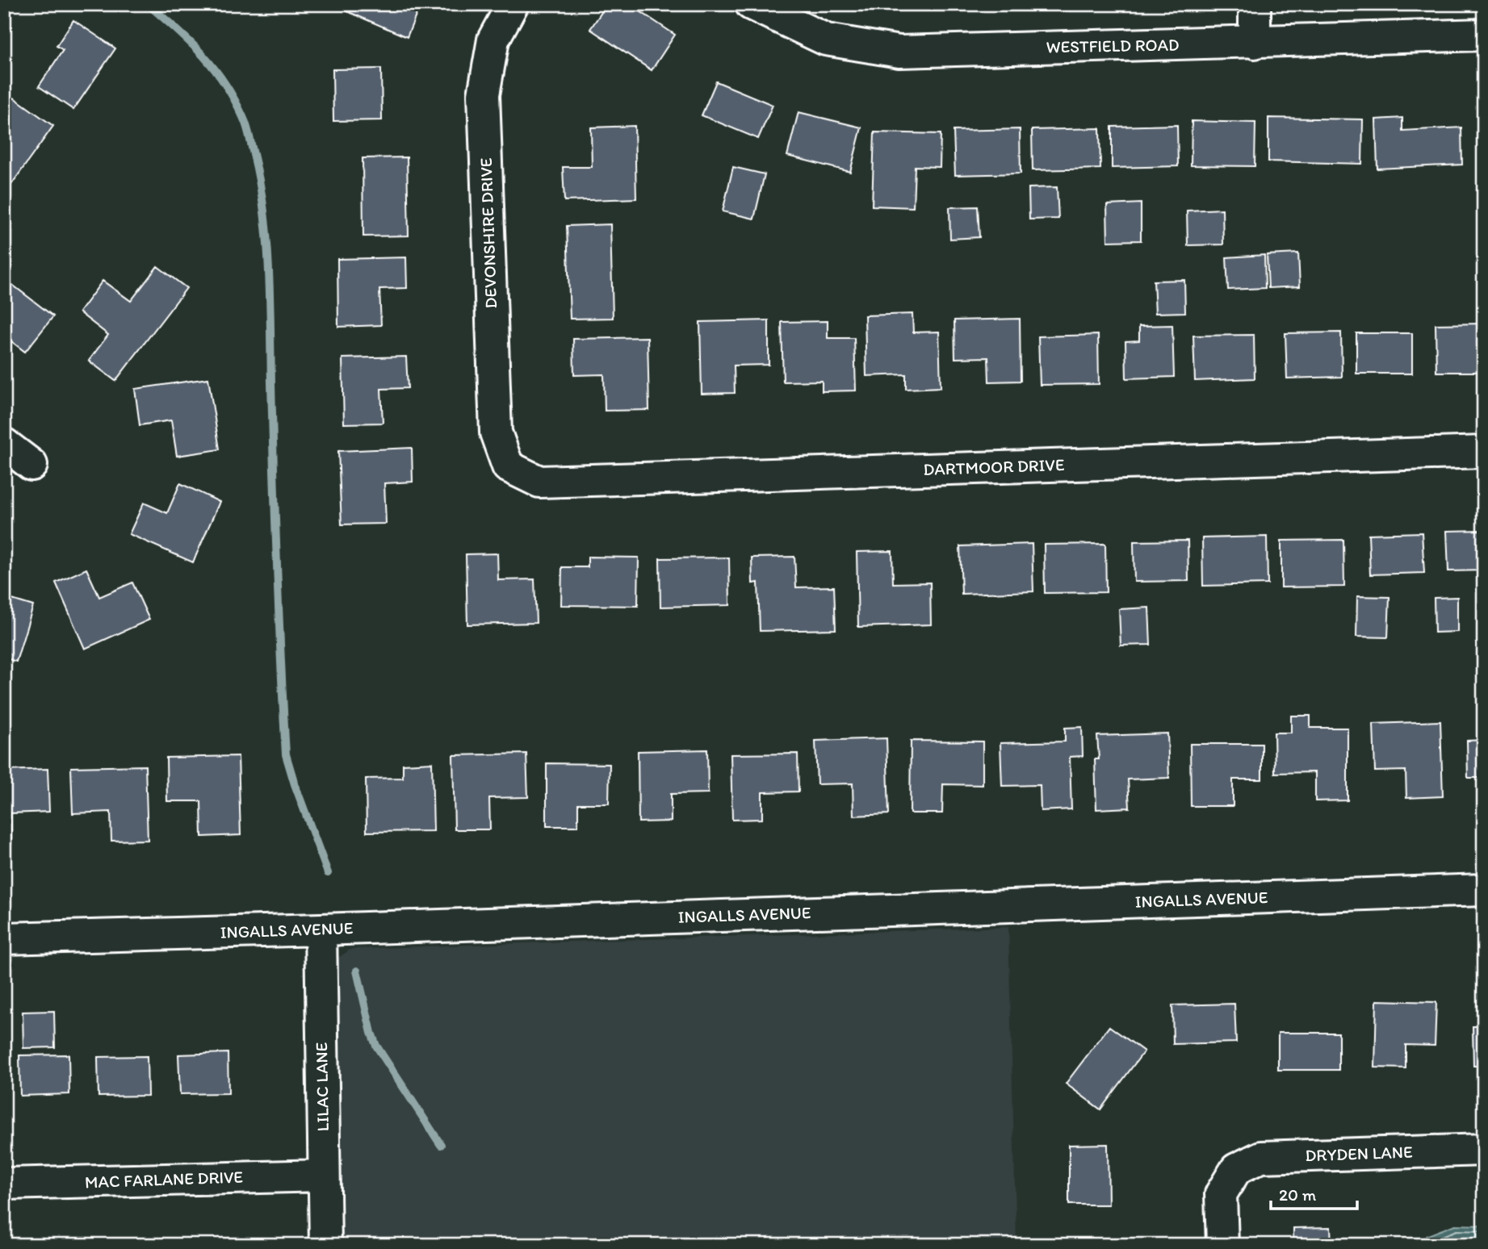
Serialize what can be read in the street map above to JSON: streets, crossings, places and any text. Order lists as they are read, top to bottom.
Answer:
{
  "streets": {
    "street": [
      "WESTFIELD ROAD",
      "DEVONSHIRE DRIVE",
      "DARTMOOR DRIVE",
      "INGALLS AVENUE",
      "LILAC LANE",
      "DRYDEN LANE",
      "MAC FARLANE DRIVE"
    ]
  },
  "crossings": [
    ["DEVONSHIRE DRIVE", "DARTMOOR DRIVE"],
    ["INGALLS AVENUE", "LILAC LANE"],
    ["LILAC LANE", "MAC FARLANE DRIVE"]
  ],
  "scale_bar": "20 m"
}
